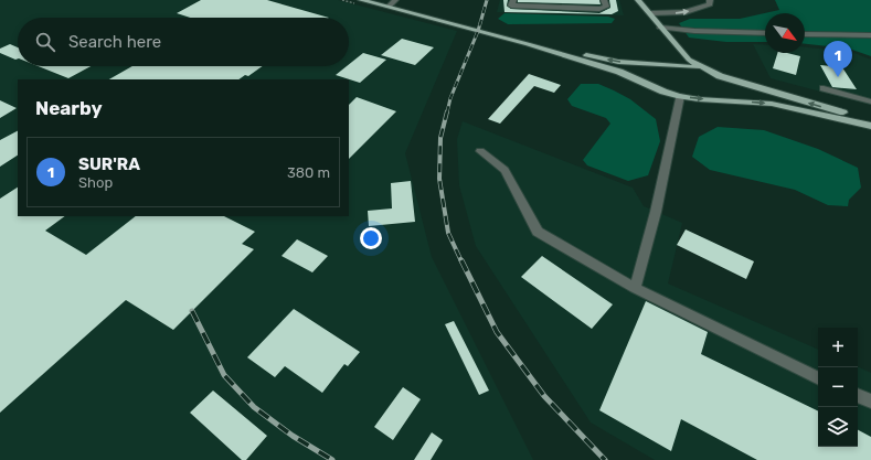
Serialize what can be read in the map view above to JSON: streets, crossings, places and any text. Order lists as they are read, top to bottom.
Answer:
{
  "north": "bottom right",
  "page": {
    "search": "Search here",
    "pins": "1",
    "heading": "Nearby",
    "list": [
      {
        "mark": "1",
        "name": "SUR'RA",
        "note": "Shop",
        "value": "380 m"
      }
    ],
    "map_buttons": ["+", "−"]
  }
}
